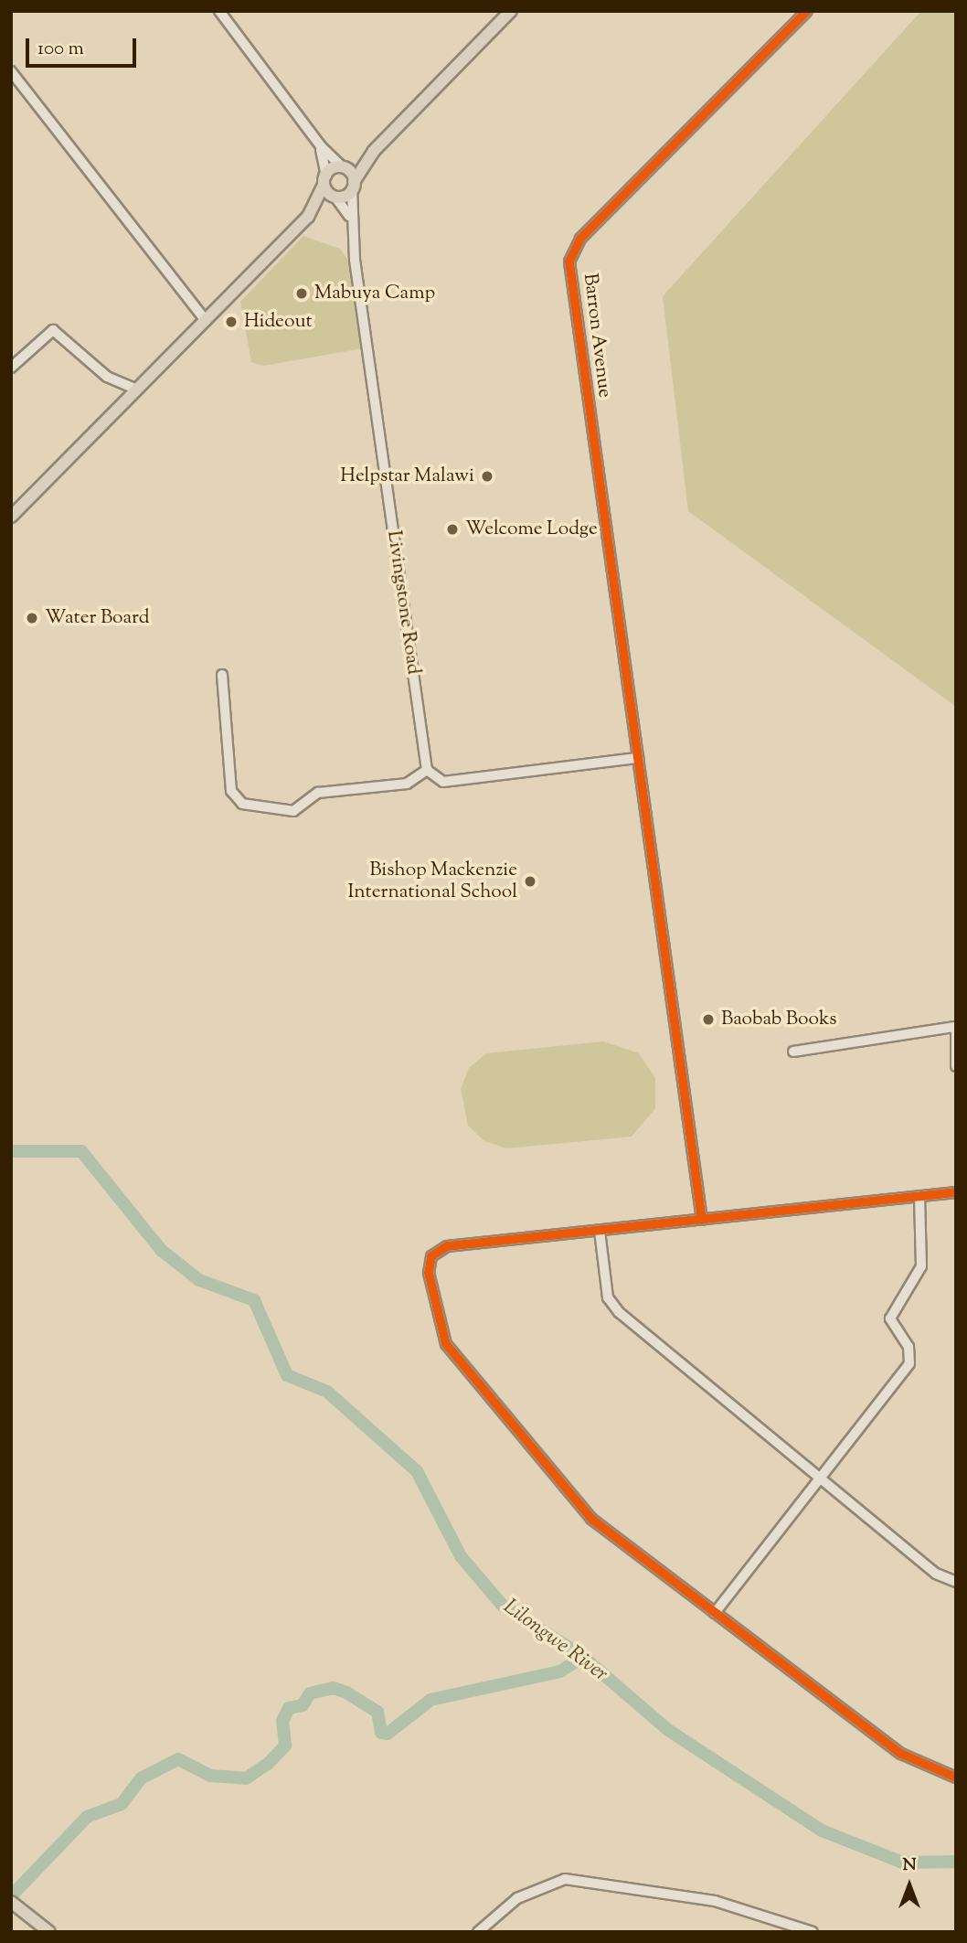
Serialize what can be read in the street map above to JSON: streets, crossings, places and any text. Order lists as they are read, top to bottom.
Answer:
{
  "streets": {
    "street": ["Barron Avenue", "Livingstone Road"]
  },
  "water": ["Lilongwe River"],
  "places": [
    "Mabuya Camp",
    "Hideout",
    "Helpstar Malawi",
    "Welcome Lodge",
    "Water Board",
    "Bishop Mackenzie International School",
    "Baobab Books"
  ],
  "scale_bar": "100 m",
  "north": "top"
}
